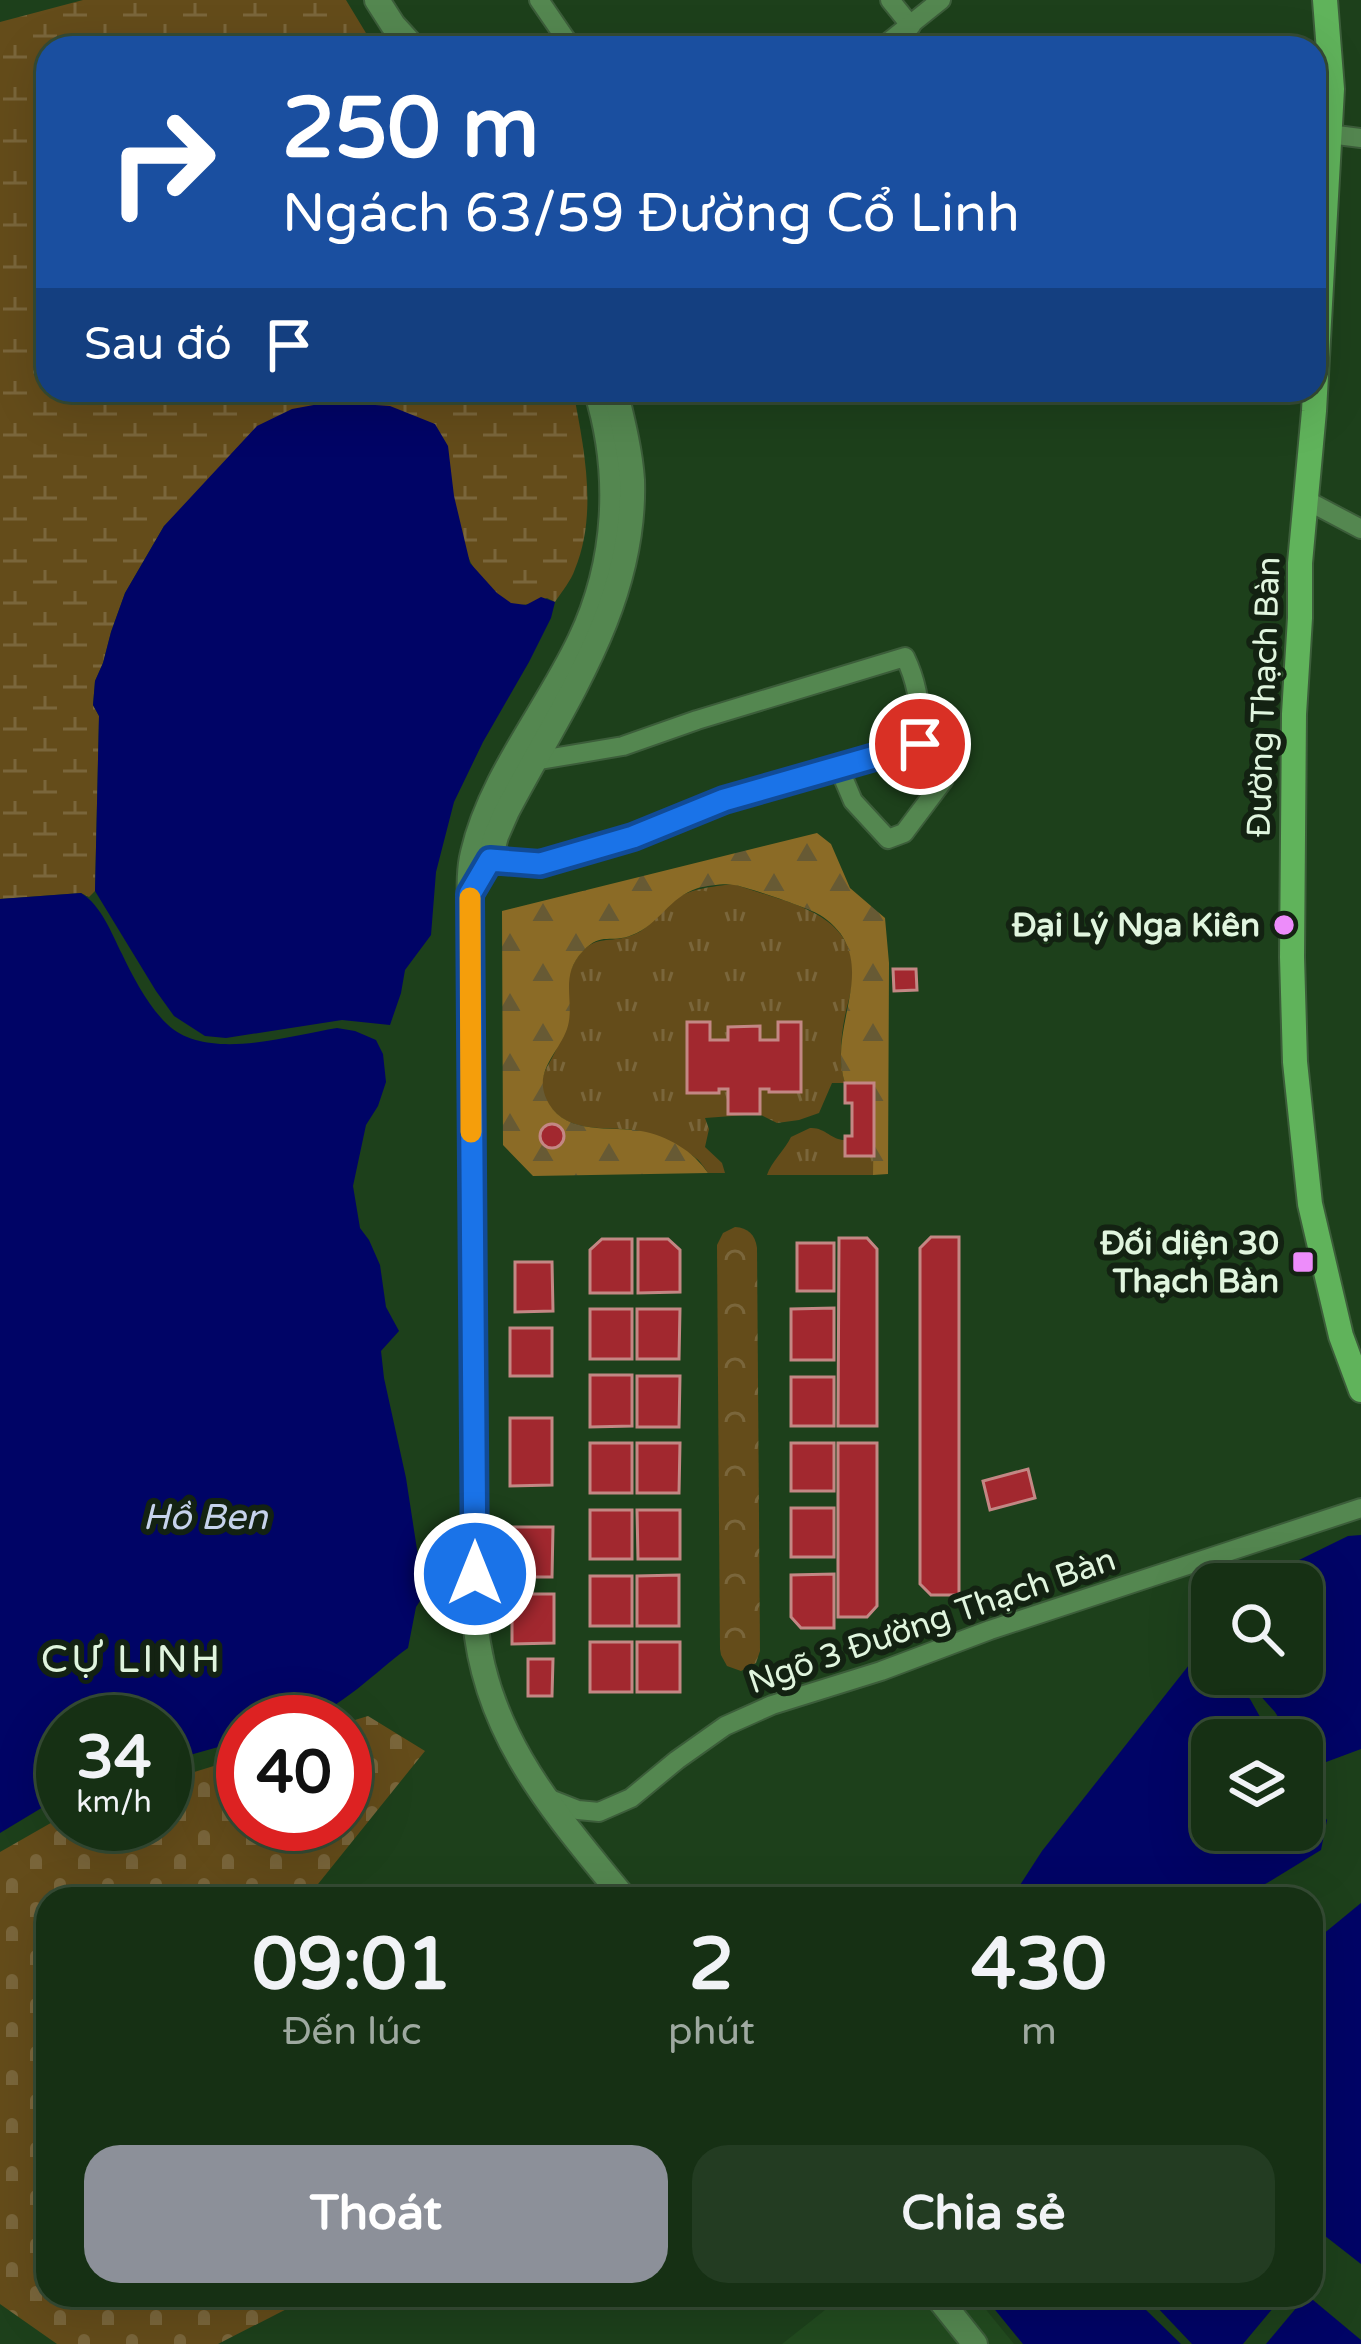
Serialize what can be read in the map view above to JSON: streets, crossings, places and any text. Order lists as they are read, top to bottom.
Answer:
{
  "streets": {
    "main road": ["Đường Thạch Bàn"],
    "street": ["Ngõ 3 Đường Thạch Bàn"]
  },
  "districts": ["CỰ LINH"],
  "water": ["Hồ Ben"],
  "places": {
    "other": ["Đại Lý Nga Kiên"],
    "transit": ["Đối diện 30 Thạch Bàn"]
  },
  "page": {
    "turn": ["250 m", "Ngách 63/59 Đường Cổ Linh"],
    "then": "Sau đó",
    "speed": "34 km/h",
    "limit": "40",
    "eta": [
      "09:01",
      "Đến lúc",
      "2",
      "phút",
      "430",
      "m"
    ],
    "buttons": ["Thoát", "Chia sẻ"]
  }
}
